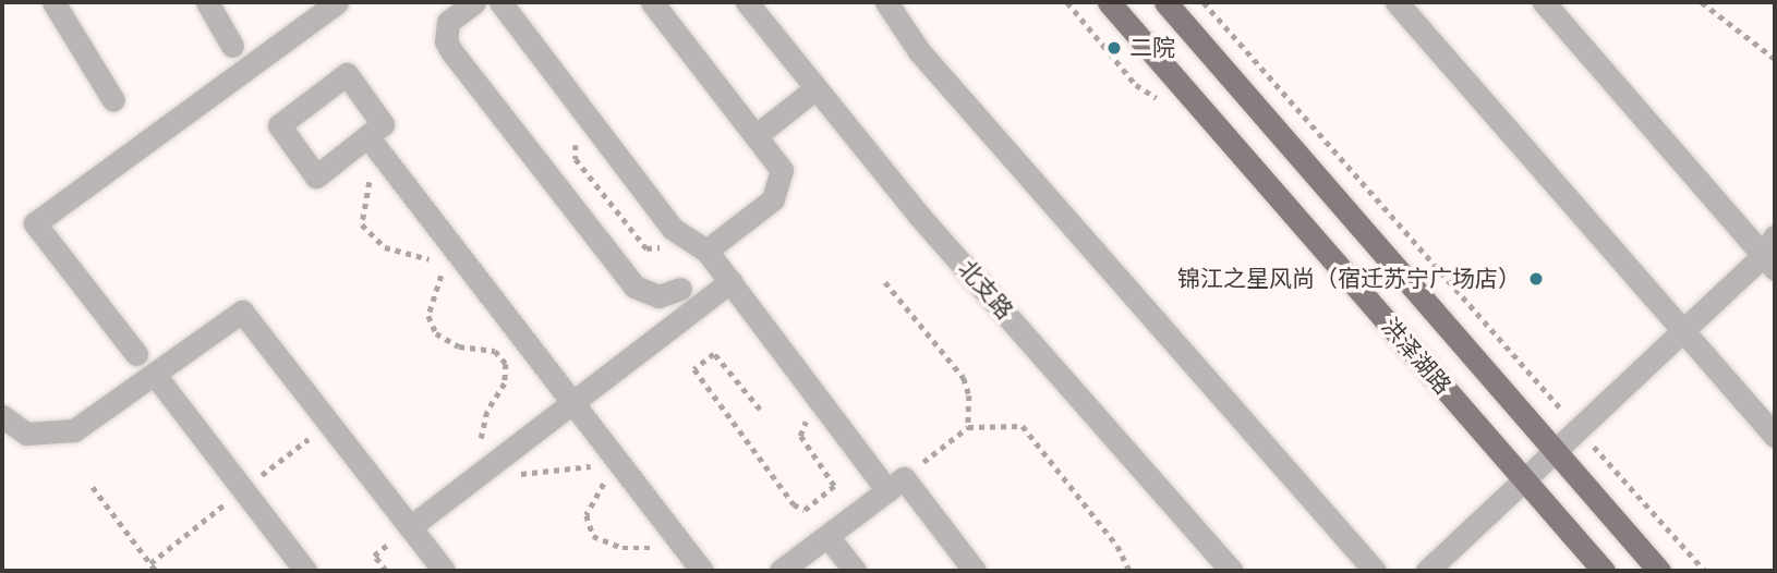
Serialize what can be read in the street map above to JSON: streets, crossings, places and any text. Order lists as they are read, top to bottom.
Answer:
{
  "streets": {
    "main road": ["洪泽湖路"],
    "street": ["北支路"]
  },
  "places": ["二院", "锦江之星风尚（宿迁苏宁广场店）"]
}
